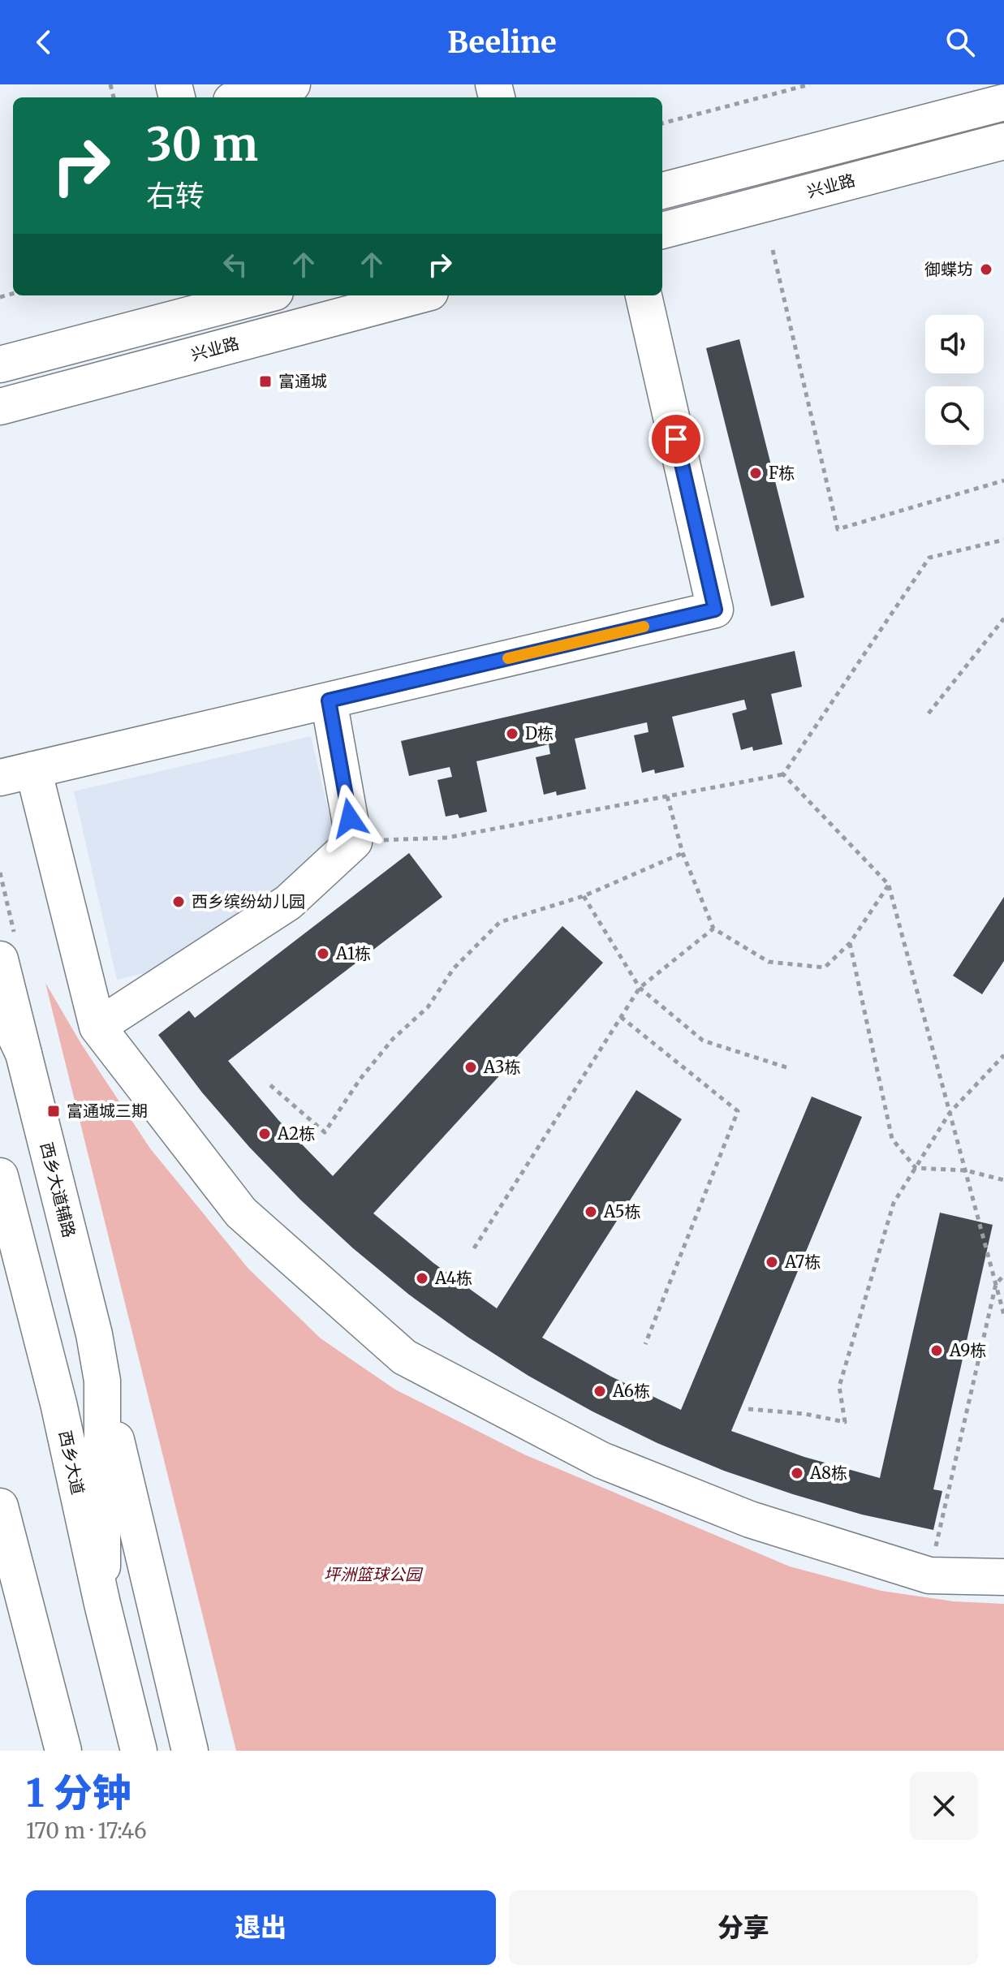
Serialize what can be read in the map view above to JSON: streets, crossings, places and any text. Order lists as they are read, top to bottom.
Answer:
{
  "streets": {
    "main road": ["兴业路", "西乡大道辅路", "西乡大道"]
  },
  "crossings": [
    ["西乡大道辅路", "西乡大道"]
  ],
  "parks": ["坪洲篮球公园"],
  "places": {
    "other": [
      "御蝶坊",
      "F栋",
      "D栋",
      "西乡缤纷幼儿园",
      "A1栋",
      "A3栋",
      "A2栋",
      "A5栋",
      "A7栋",
      "A4栋",
      "A9栋",
      "A6栋",
      "A8栋"
    ],
    "transit": ["富通城", "富通城三期"]
  },
  "page": {
    "header": "Beeline",
    "turn": ["30 m", "右转"],
    "heading": ["1 分钟", "170 m · 17:46"],
    "buttons": ["退出", "分享"]
  }
}
